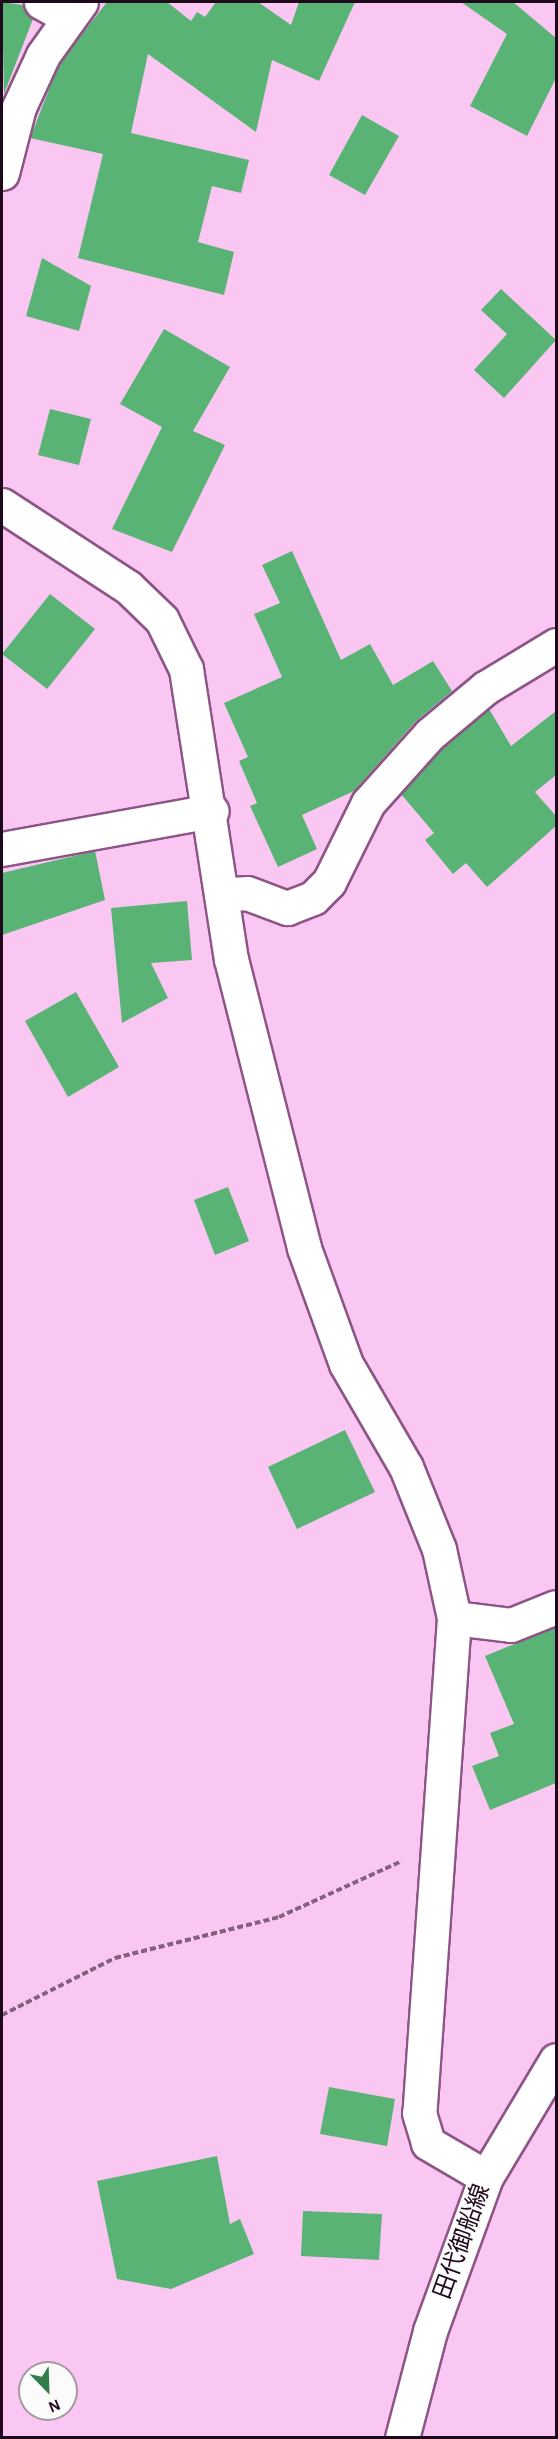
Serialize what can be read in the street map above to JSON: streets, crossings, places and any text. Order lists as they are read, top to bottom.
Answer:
{
  "streets": {
    "street": ["田代御船線"]
  },
  "north": "bottom right"
}
